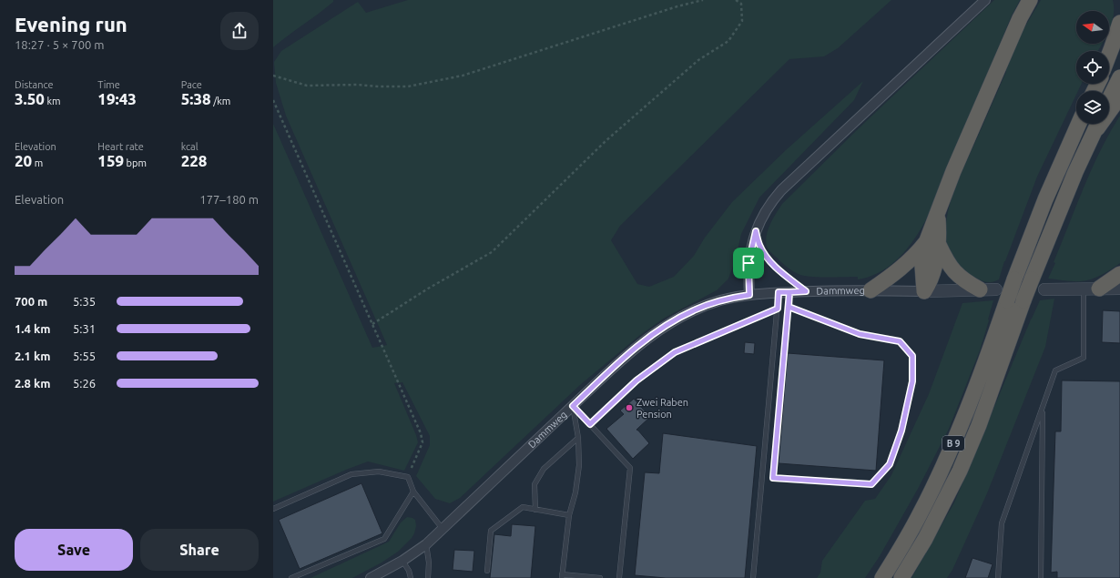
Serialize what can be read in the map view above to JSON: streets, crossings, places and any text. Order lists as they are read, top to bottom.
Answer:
{
  "streets": {
    "highway": ["B 9"],
    "street": ["Dammweg"]
  },
  "places": ["Zwei Raben Pension"],
  "north": "left",
  "page": {
    "heading": ["Evening run", "18:27 · 5 × 700 m"],
    "stats": [
      ["Distance", "3.50 km"],
      ["Time", "19:43"],
      ["Pace", "5:38 /km"],
      ["Elevation", "20 m"],
      ["Heart rate", "159 bpm"],
      ["kcal", "228"]
    ],
    "chart": ["Elevation", "177–180 m"],
    "list": [
      {
        "name": "700 m",
        "note": "5:35"
      },
      {
        "name": "1.4 km",
        "note": "5:31"
      },
      {
        "name": "2.1 km",
        "note": "5:55"
      },
      {
        "name": "2.8 km",
        "note": "5:26"
      }
    ],
    "buttons": ["Save", "Share"]
  }
}
